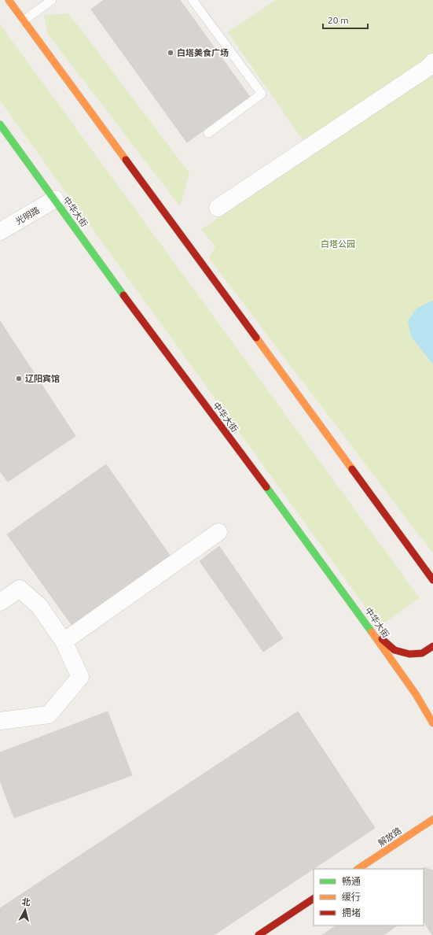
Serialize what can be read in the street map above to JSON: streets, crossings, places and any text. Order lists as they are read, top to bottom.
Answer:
{
  "streets": {
    "main road": ["中华大街", "解放路"],
    "street": ["光明路"]
  },
  "crossings": [
    ["中华大街", "光明路"]
  ],
  "parks": ["白塔公园"],
  "places": ["白塔美食广场", "辽阳宾馆"],
  "legend": ["畅通", "缓行", "拥堵"],
  "scale_bar": "20 m",
  "north": "top"
}
